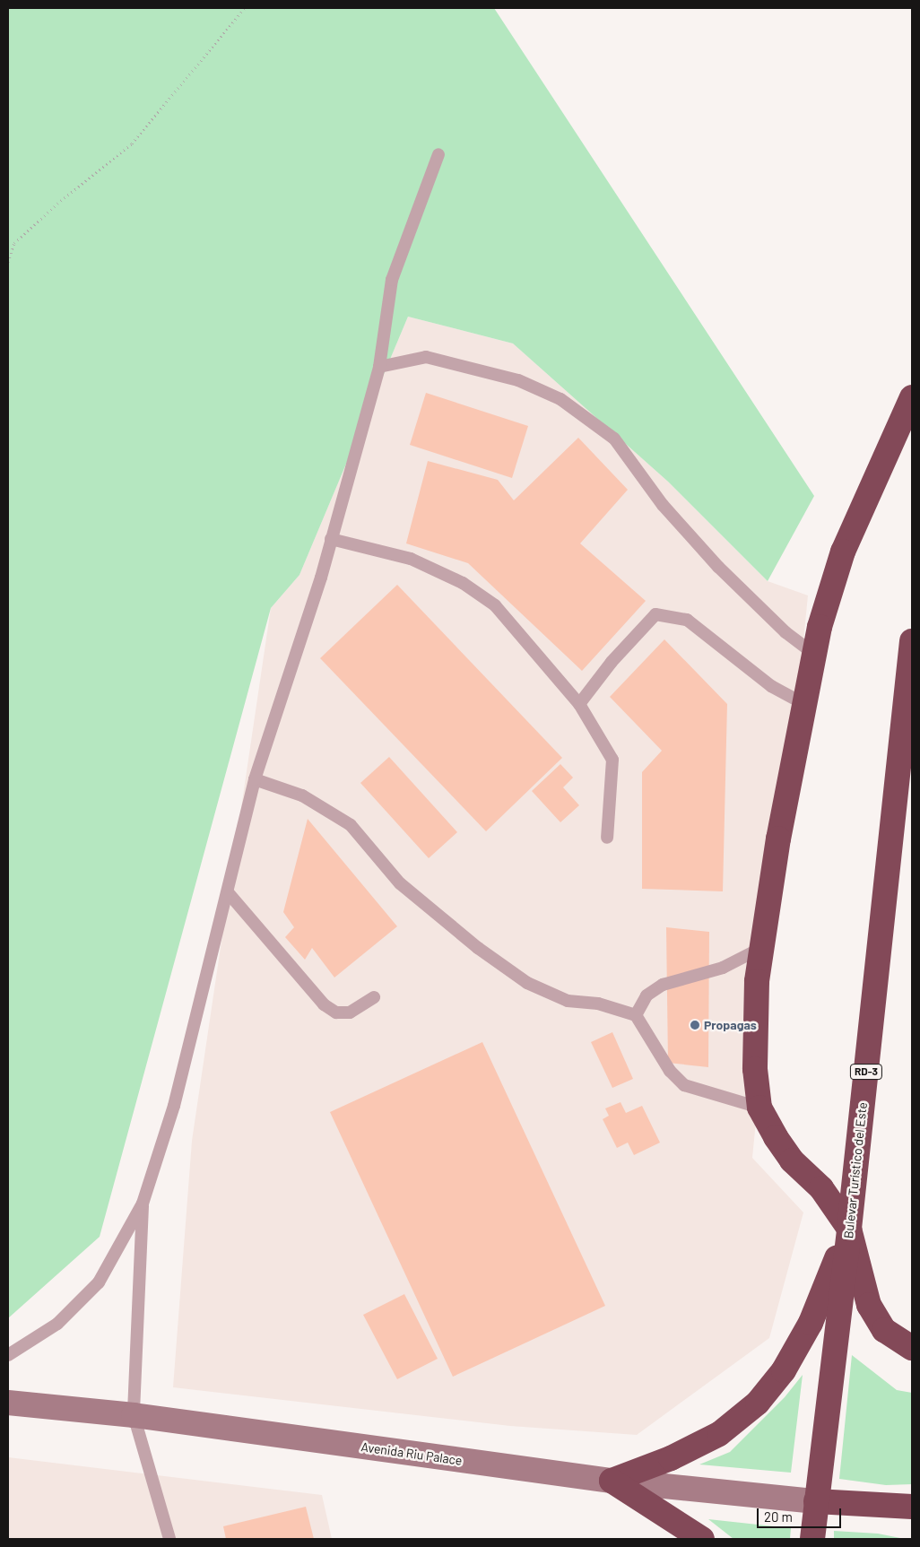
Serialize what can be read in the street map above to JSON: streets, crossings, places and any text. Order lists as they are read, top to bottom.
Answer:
{
  "streets": {
    "highway": ["RD-3", "Bulevar Turístico del Este"],
    "street": ["Avenida Riu Palace"]
  },
  "crossings": [
    ["Bulevar Turístico del Este", "Avenida Riu Palace"]
  ],
  "places": ["Propagas"],
  "scale_bar": "20 m"
}
